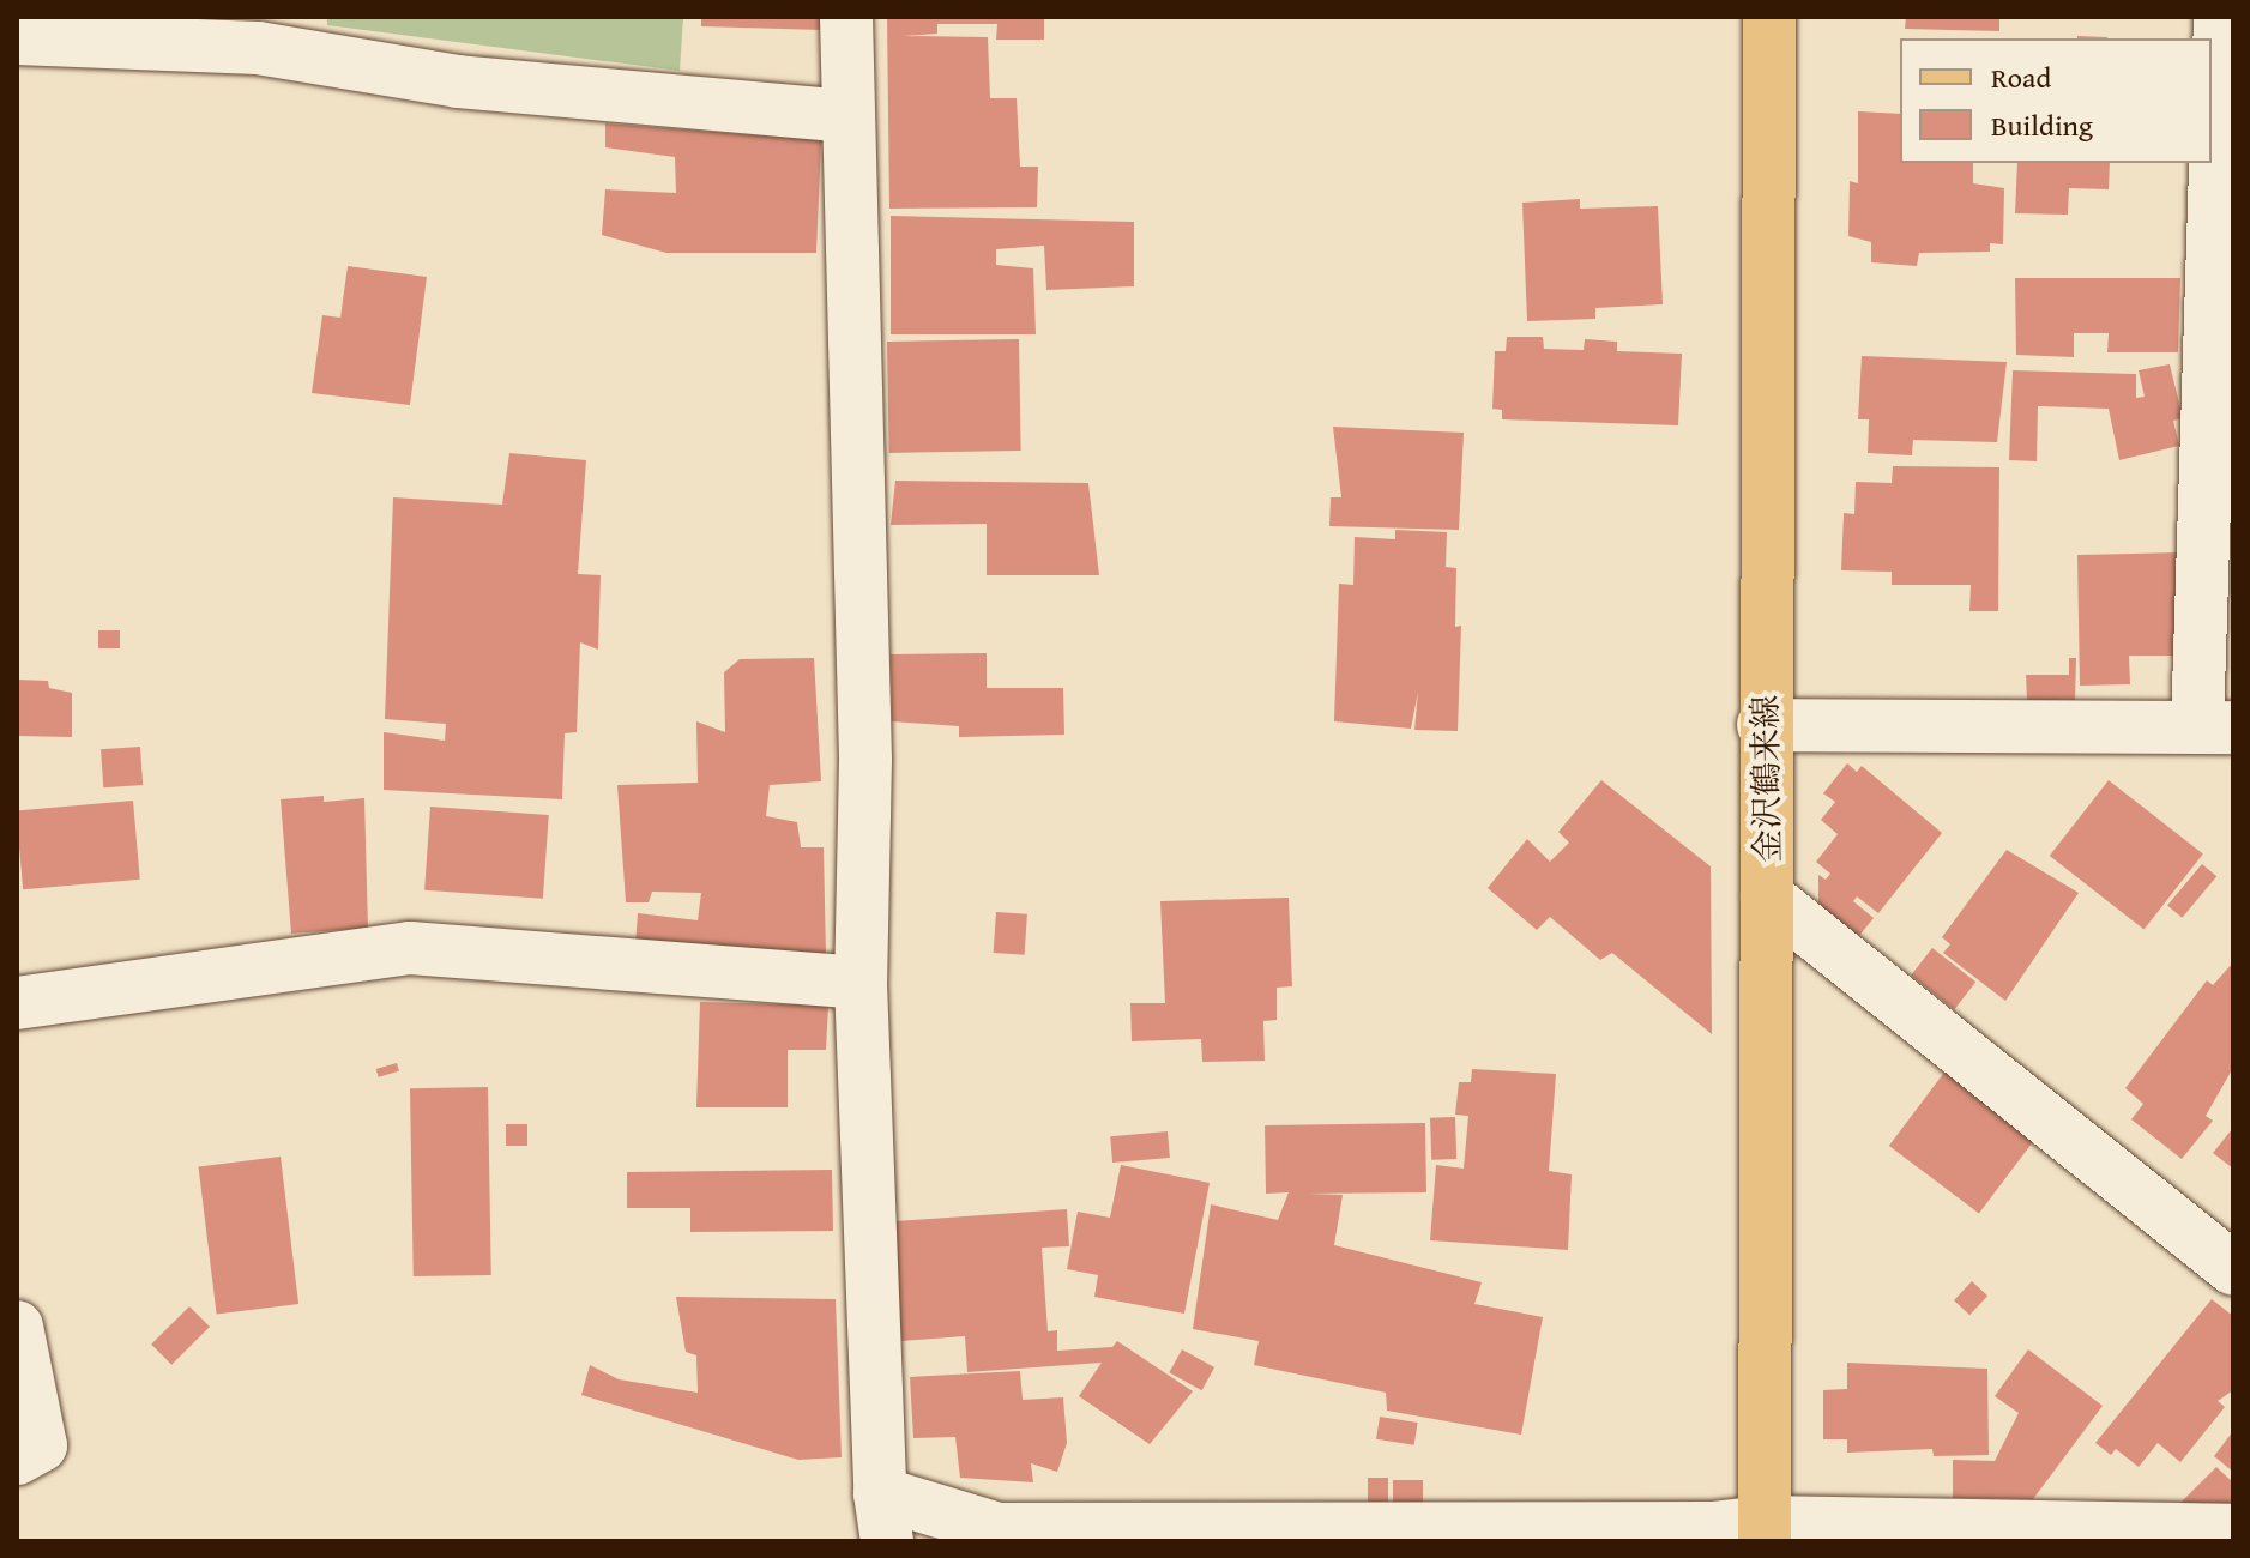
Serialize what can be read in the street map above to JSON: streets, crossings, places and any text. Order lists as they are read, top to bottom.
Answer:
{
  "streets": {
    "main road": ["金沢鶴来線"]
  },
  "legend": ["Road", "Building"]
}
